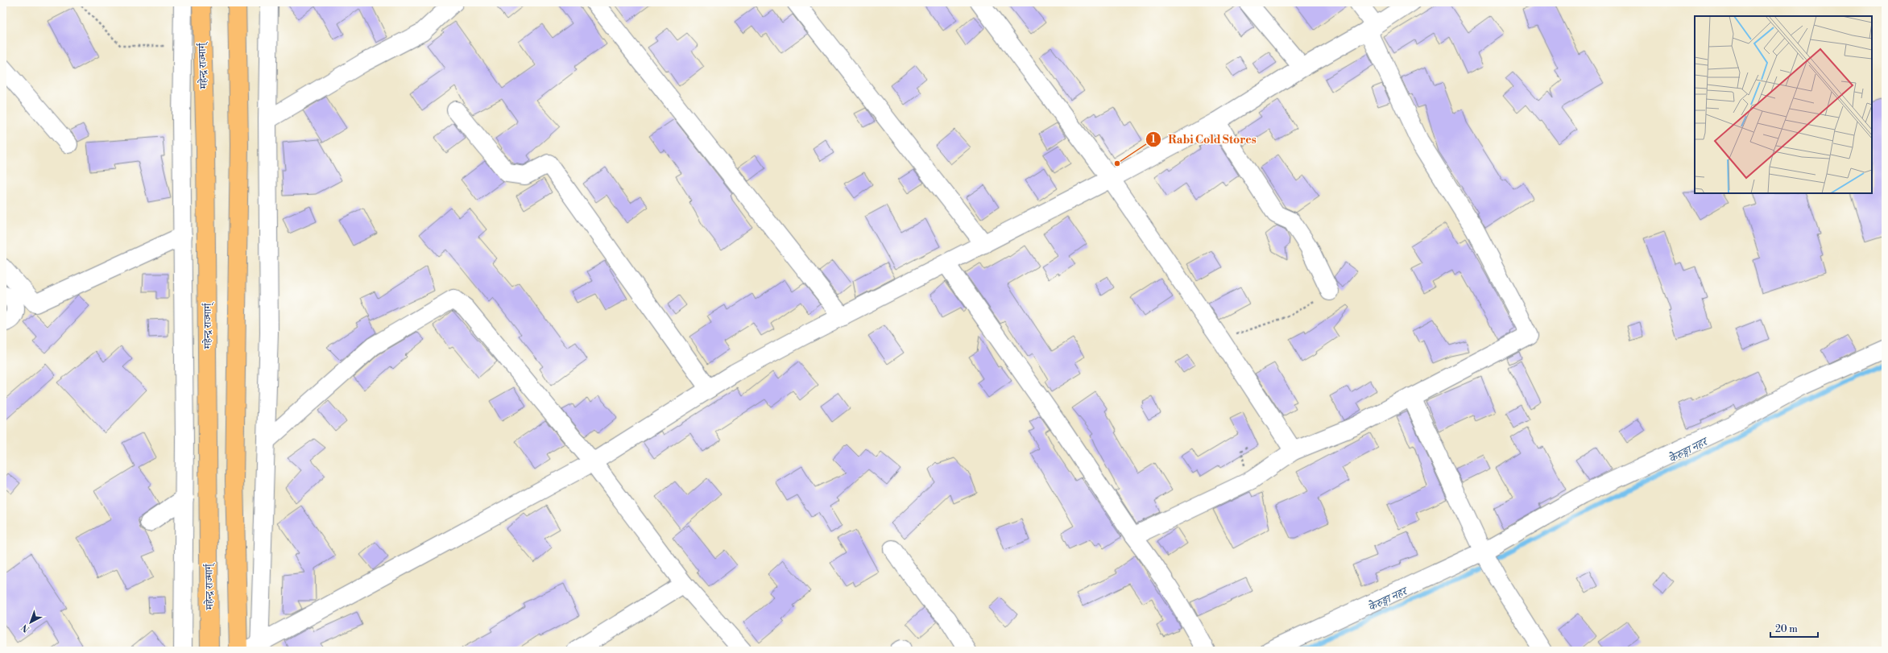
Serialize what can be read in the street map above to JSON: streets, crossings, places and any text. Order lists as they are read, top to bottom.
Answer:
{
  "streets": {
    "highway": ["महेन्द्र राज्मार्ग्"]
  },
  "water": ["केेरुङ्गा नहर"],
  "places": ["Rabi Cold Stores"],
  "scale_bar": "20 m",
  "north": "bottom left"
}
